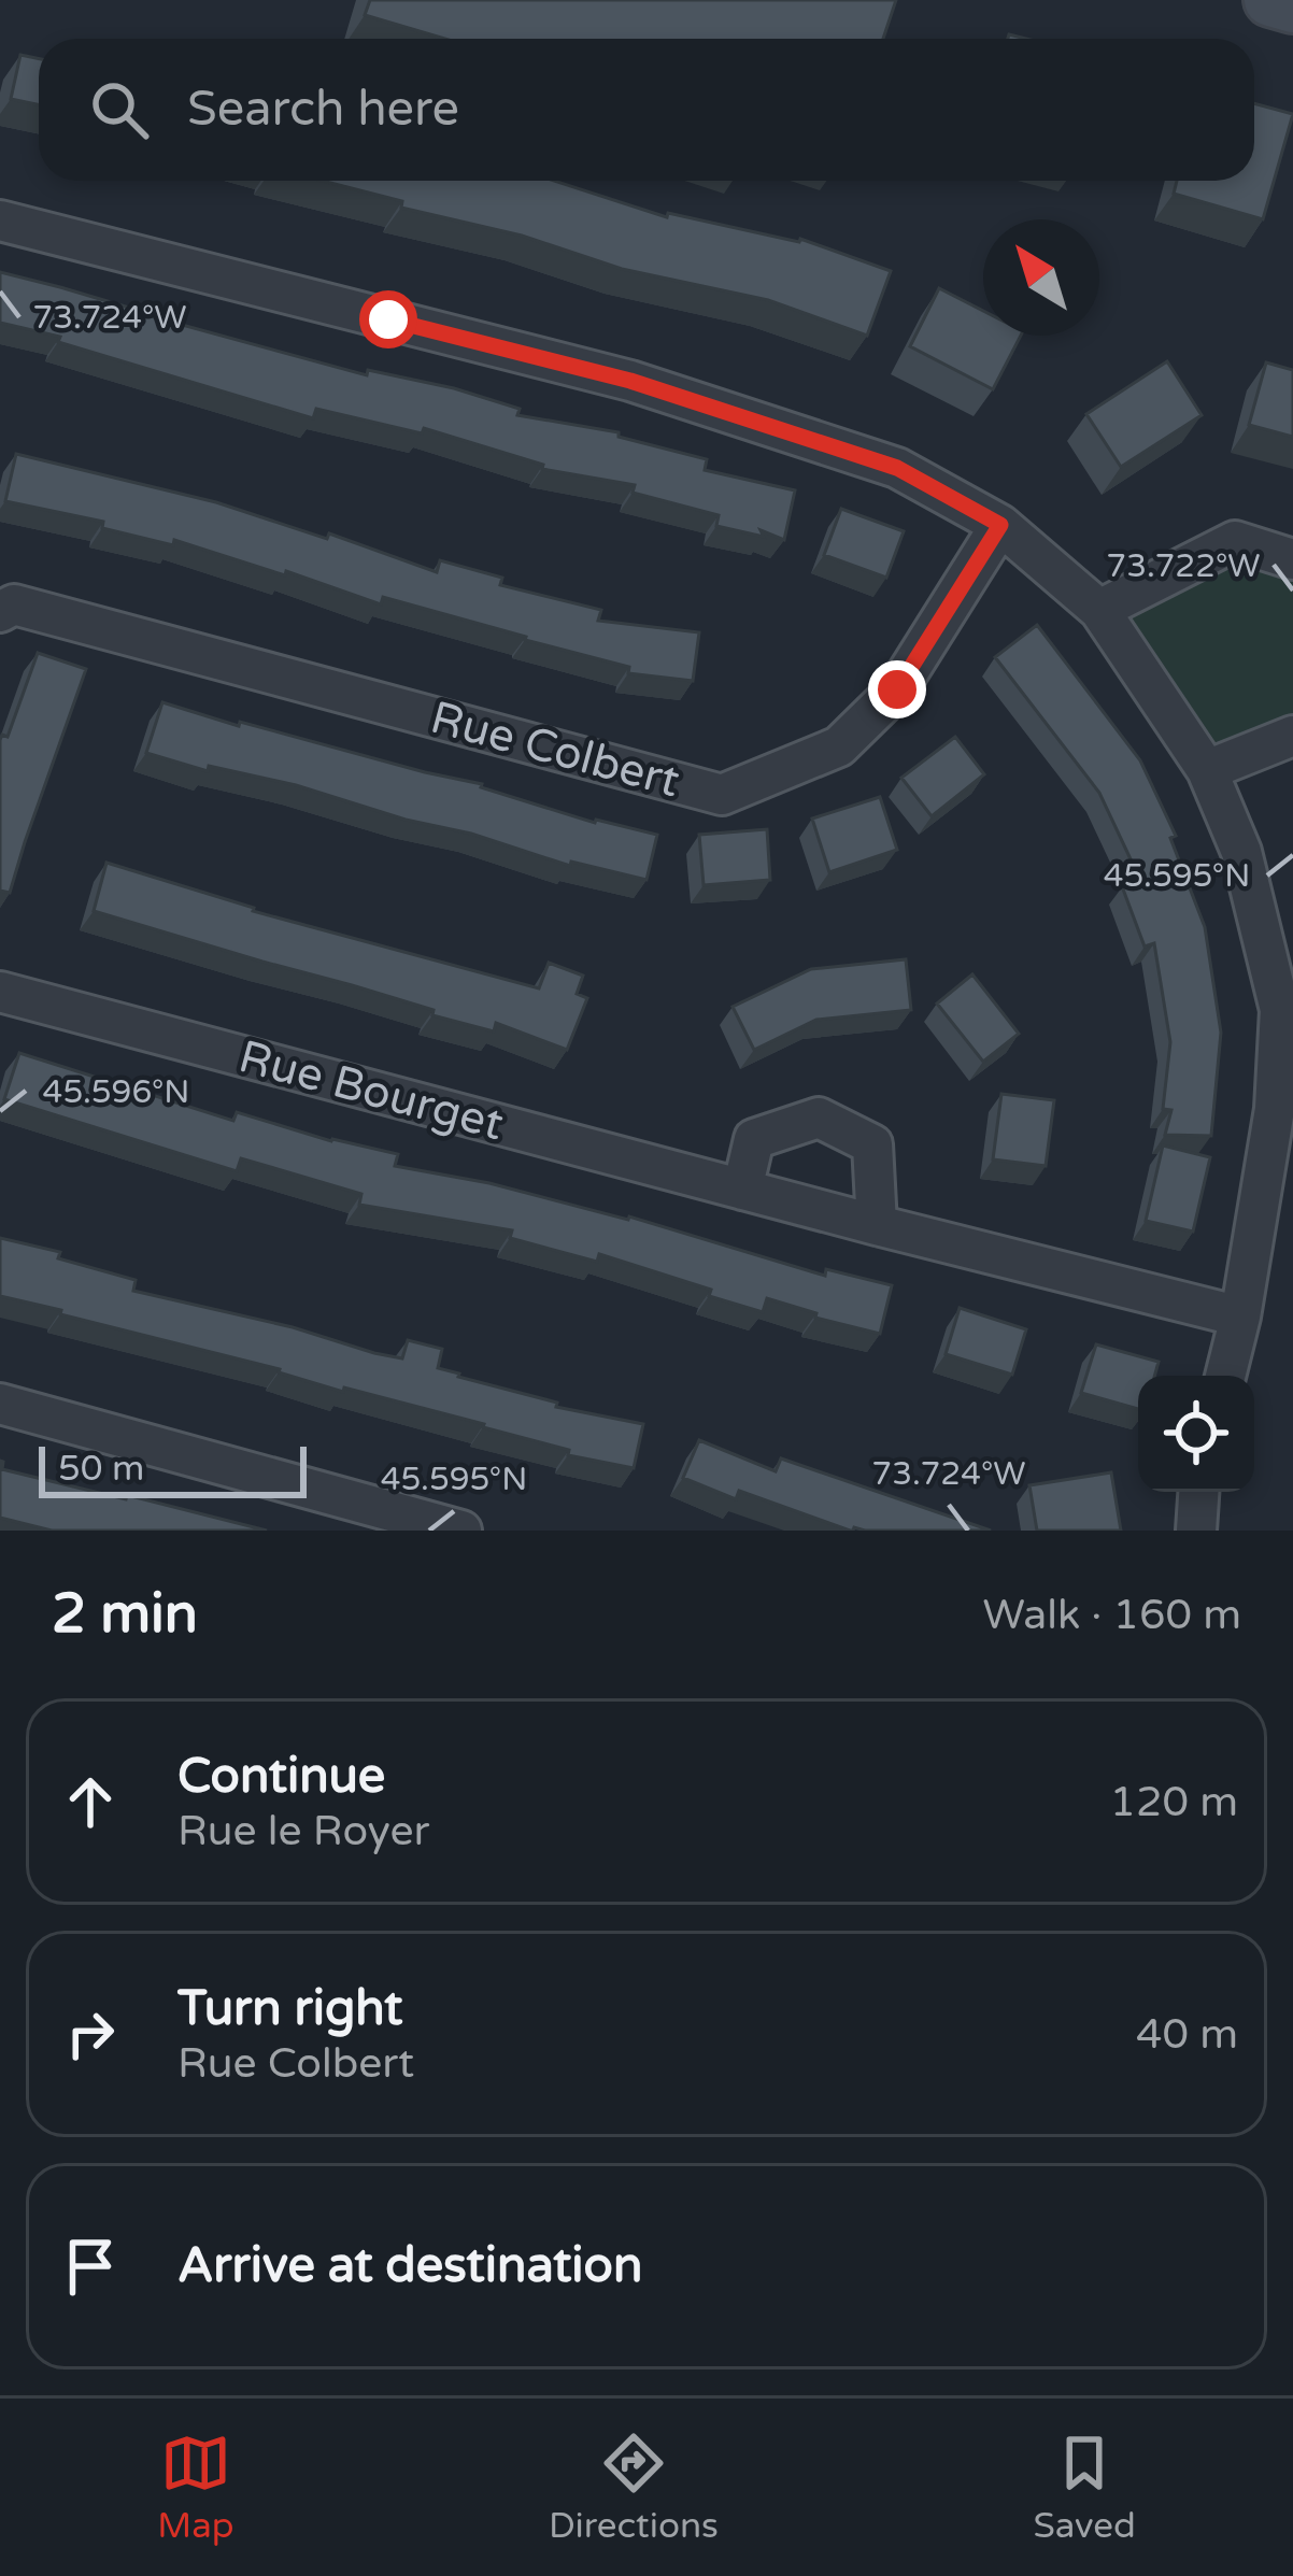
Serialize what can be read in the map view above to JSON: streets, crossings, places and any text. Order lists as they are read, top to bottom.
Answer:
{
  "streets": {
    "street": ["Rue Colbert", "Rue Bourget"]
  },
  "scale_bar": "50 m",
  "north": "top left",
  "page": {
    "search": "Search here",
    "scale": "50 m",
    "heading": ["2 min", "Walk · 160 m"],
    "list": [
      ["Continue", "Rue le Royer", "120 m"],
      ["Turn right", "Rue Colbert", "40 m"],
      "Arrive at destination"
    ],
    "nav": ["Map", "Directions", "Saved"]
  },
  "coordinates": [
    "73.724°W",
    "73.722°W",
    "45.595°N",
    "45.596°N"
  ]
}
